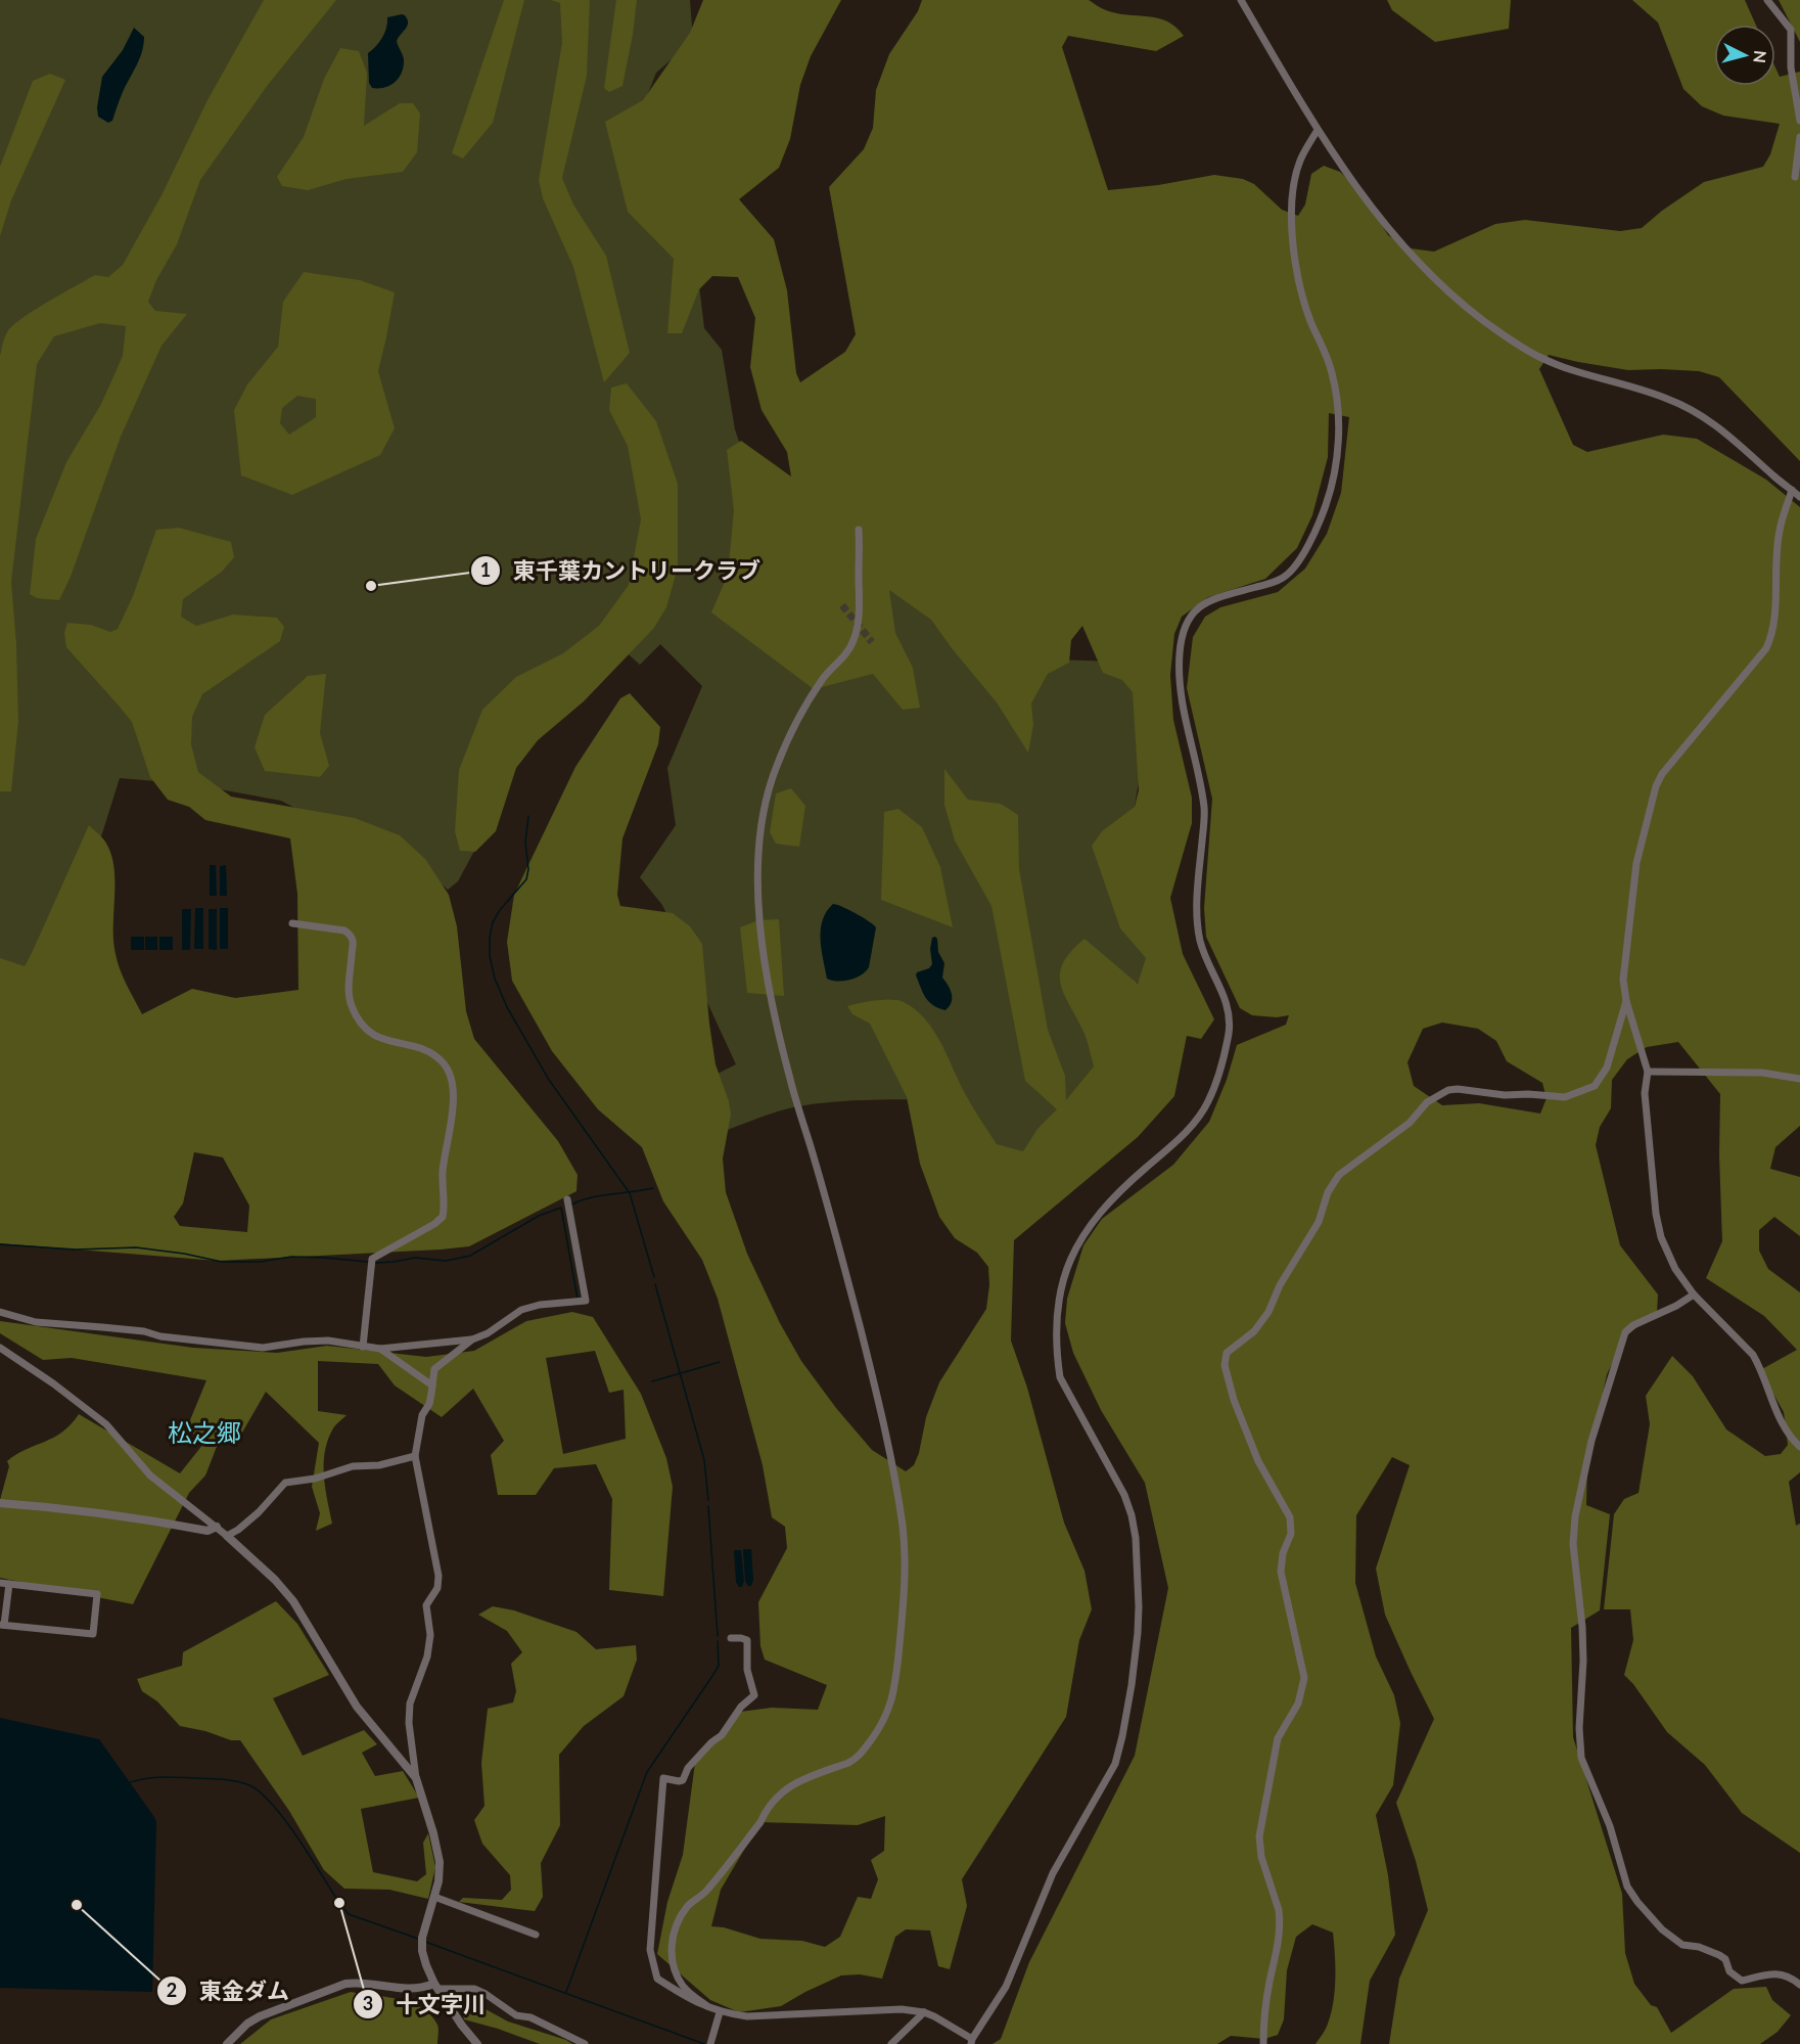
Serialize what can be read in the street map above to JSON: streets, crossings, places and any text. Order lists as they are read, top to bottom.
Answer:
{
  "districts": ["松之郷"],
  "places": ["東千葉カントリークラブ", "十文字川", "東金ダム"],
  "north": "right"
}
